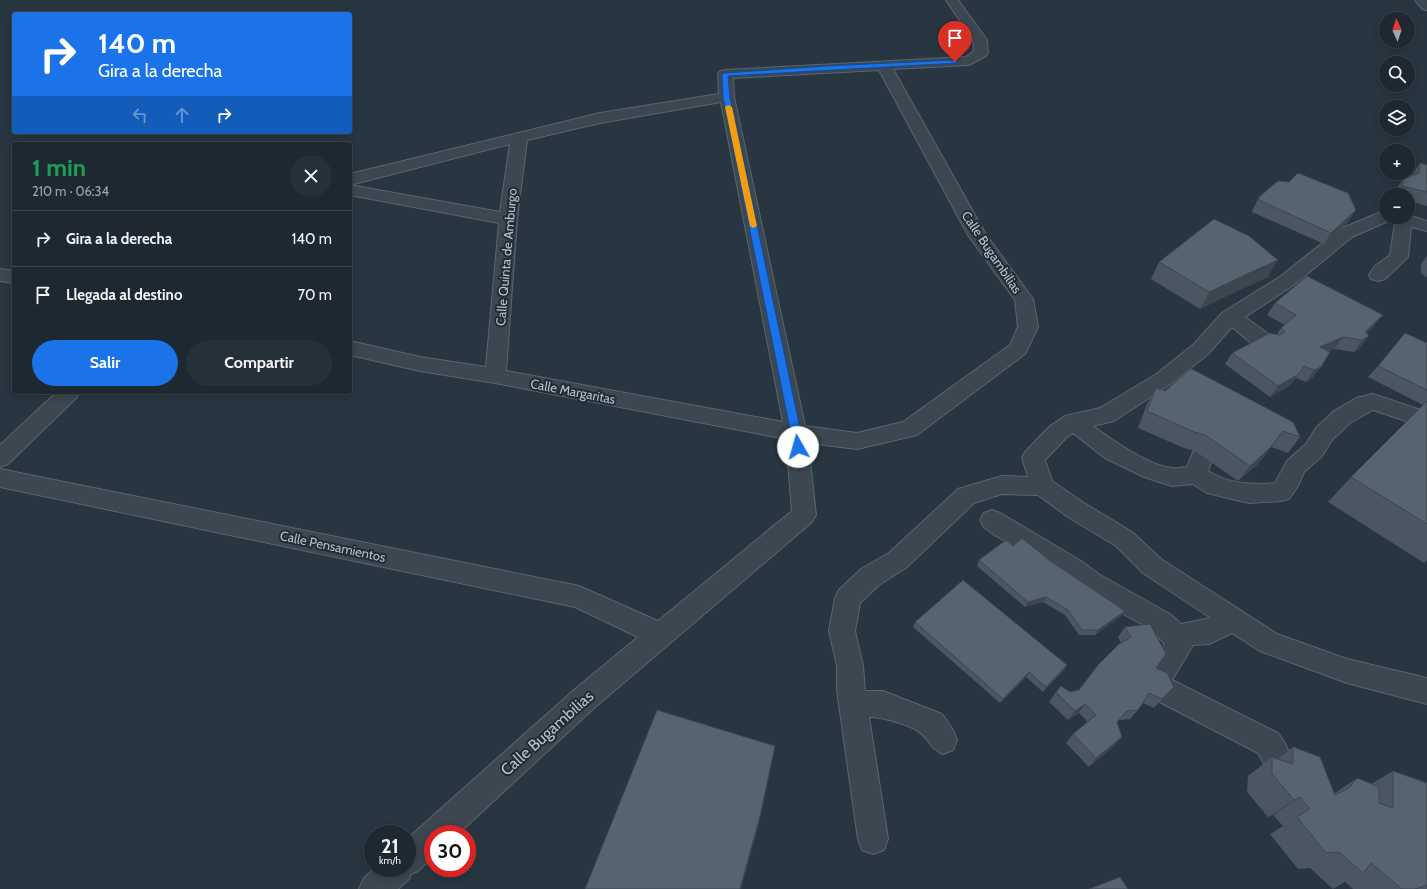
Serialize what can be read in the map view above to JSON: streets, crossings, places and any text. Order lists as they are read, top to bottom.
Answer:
{
  "streets": {
    "street": [
      "Calle Bugambilias",
      "Calle Quinta de Amburgo",
      "Calle Margaritas",
      "Calle Pensamientos"
    ]
  },
  "crossings": [
    ["Calle Bugambilias", "Calle Margaritas"],
    ["Calle Bugambilias", "Calle Pensamientos"],
    ["Calle Quinta de Amburgo", "Calle Margaritas"]
  ],
  "north": "top",
  "page": {
    "map_buttons": ["+", "−"],
    "turn": ["140 m", "Gira a la derecha"],
    "heading": ["1 min", "210 m · 06:34"],
    "list": [
      {
        "name": "Gira a la derecha",
        "value": "140 m"
      },
      {
        "name": "Llegada al destino",
        "value": "70 m"
      }
    ],
    "buttons": ["Salir", "Compartir"],
    "speed": "21 km/h",
    "limit": "30"
  }
}
